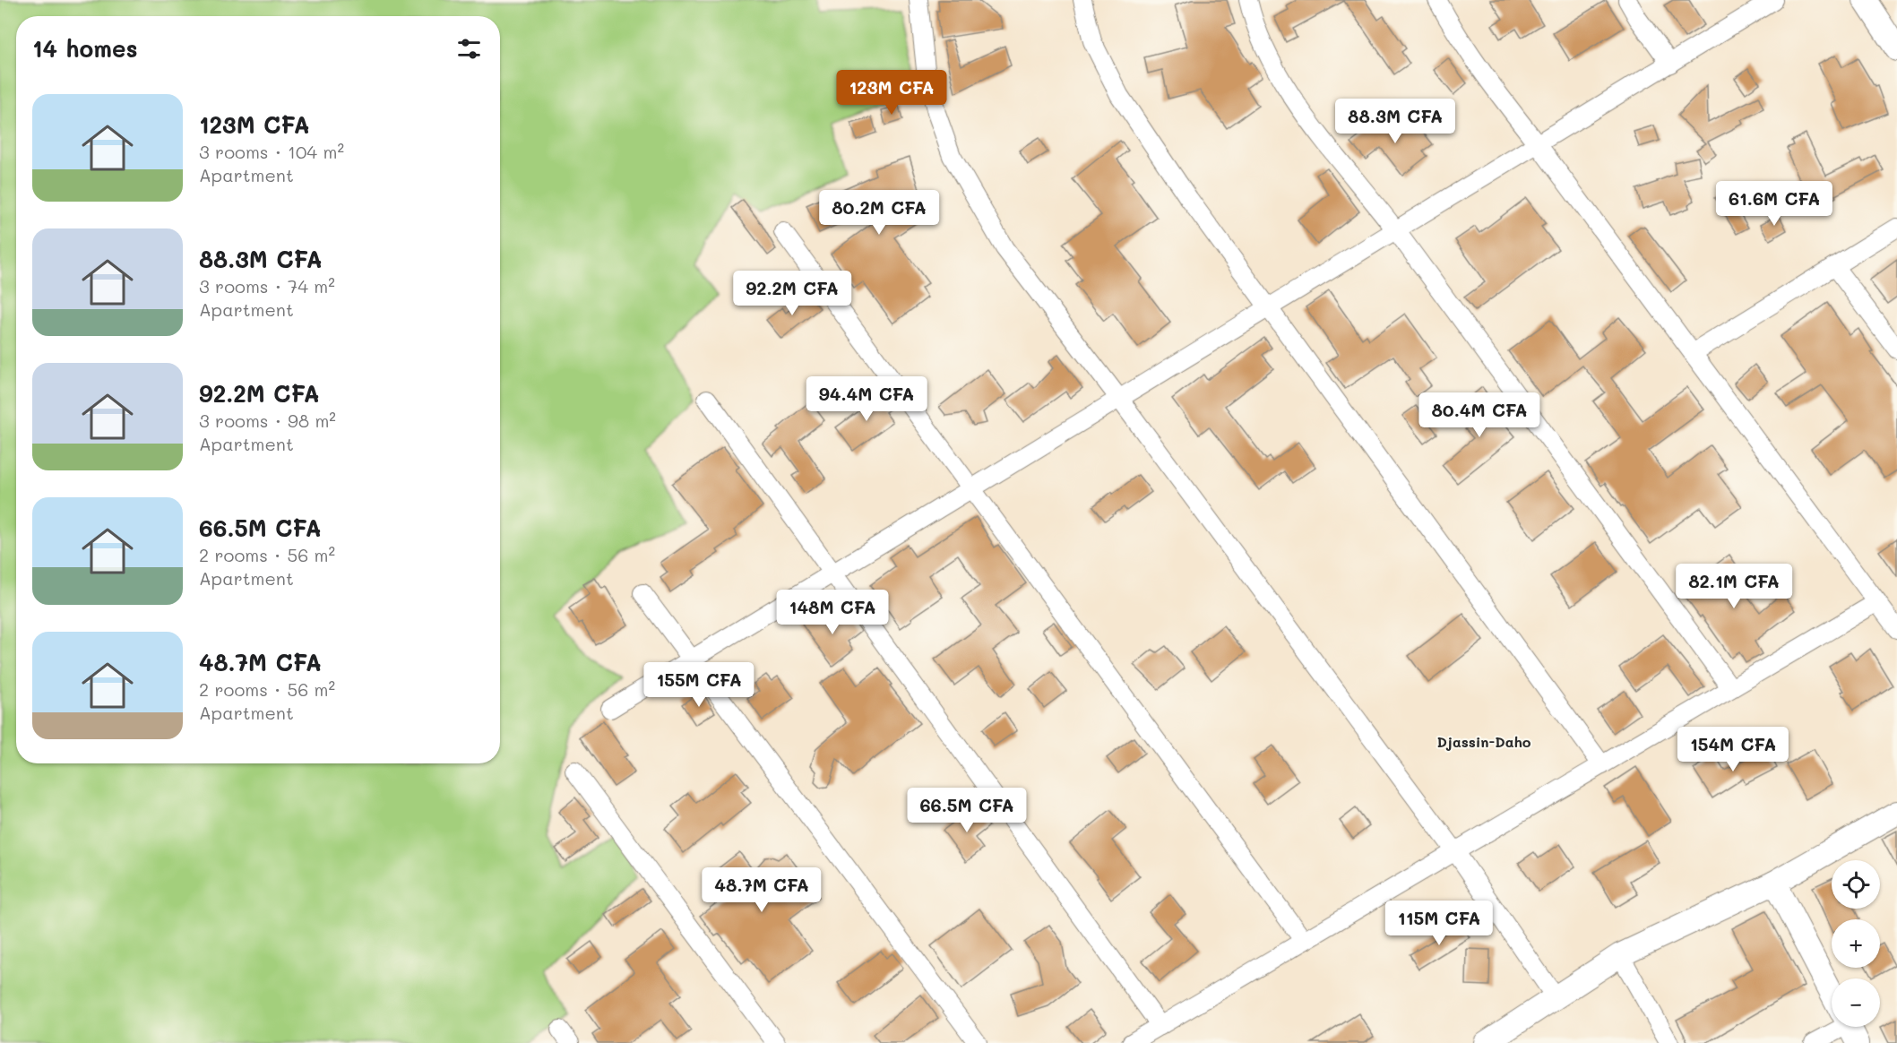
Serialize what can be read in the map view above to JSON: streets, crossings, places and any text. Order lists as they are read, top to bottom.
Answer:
{
  "districts": ["Djassin-Daho"],
  "page": {
    "heading": "14 homes",
    "price": [
      "123M CFA",
      "88.3M CFA",
      "61.6M CFA",
      "80.2M CFA",
      "92.2M CFA",
      "94.4M CFA",
      "80.4M CFA",
      "82.1M CFA",
      "148M CFA",
      "155M CFA",
      "154M CFA",
      "66.5M CFA",
      "48.7M CFA",
      "115M CFA"
    ],
    "list": [
      {
        "name": "123M CFA",
        "note": "3 rooms · 104 m² · Apartment"
      },
      {
        "name": "88.3M CFA",
        "note": "3 rooms · 74 m² · Apartment"
      },
      {
        "name": "92.2M CFA",
        "note": "3 rooms · 98 m² · Apartment"
      },
      {
        "name": "66.5M CFA",
        "note": "2 rooms · 56 m² · Apartment"
      },
      {
        "name": "48.7M CFA",
        "note": "2 rooms · 56 m² · Apartment"
      }
    ],
    "map_buttons": ["+", "−"]
  }
}
